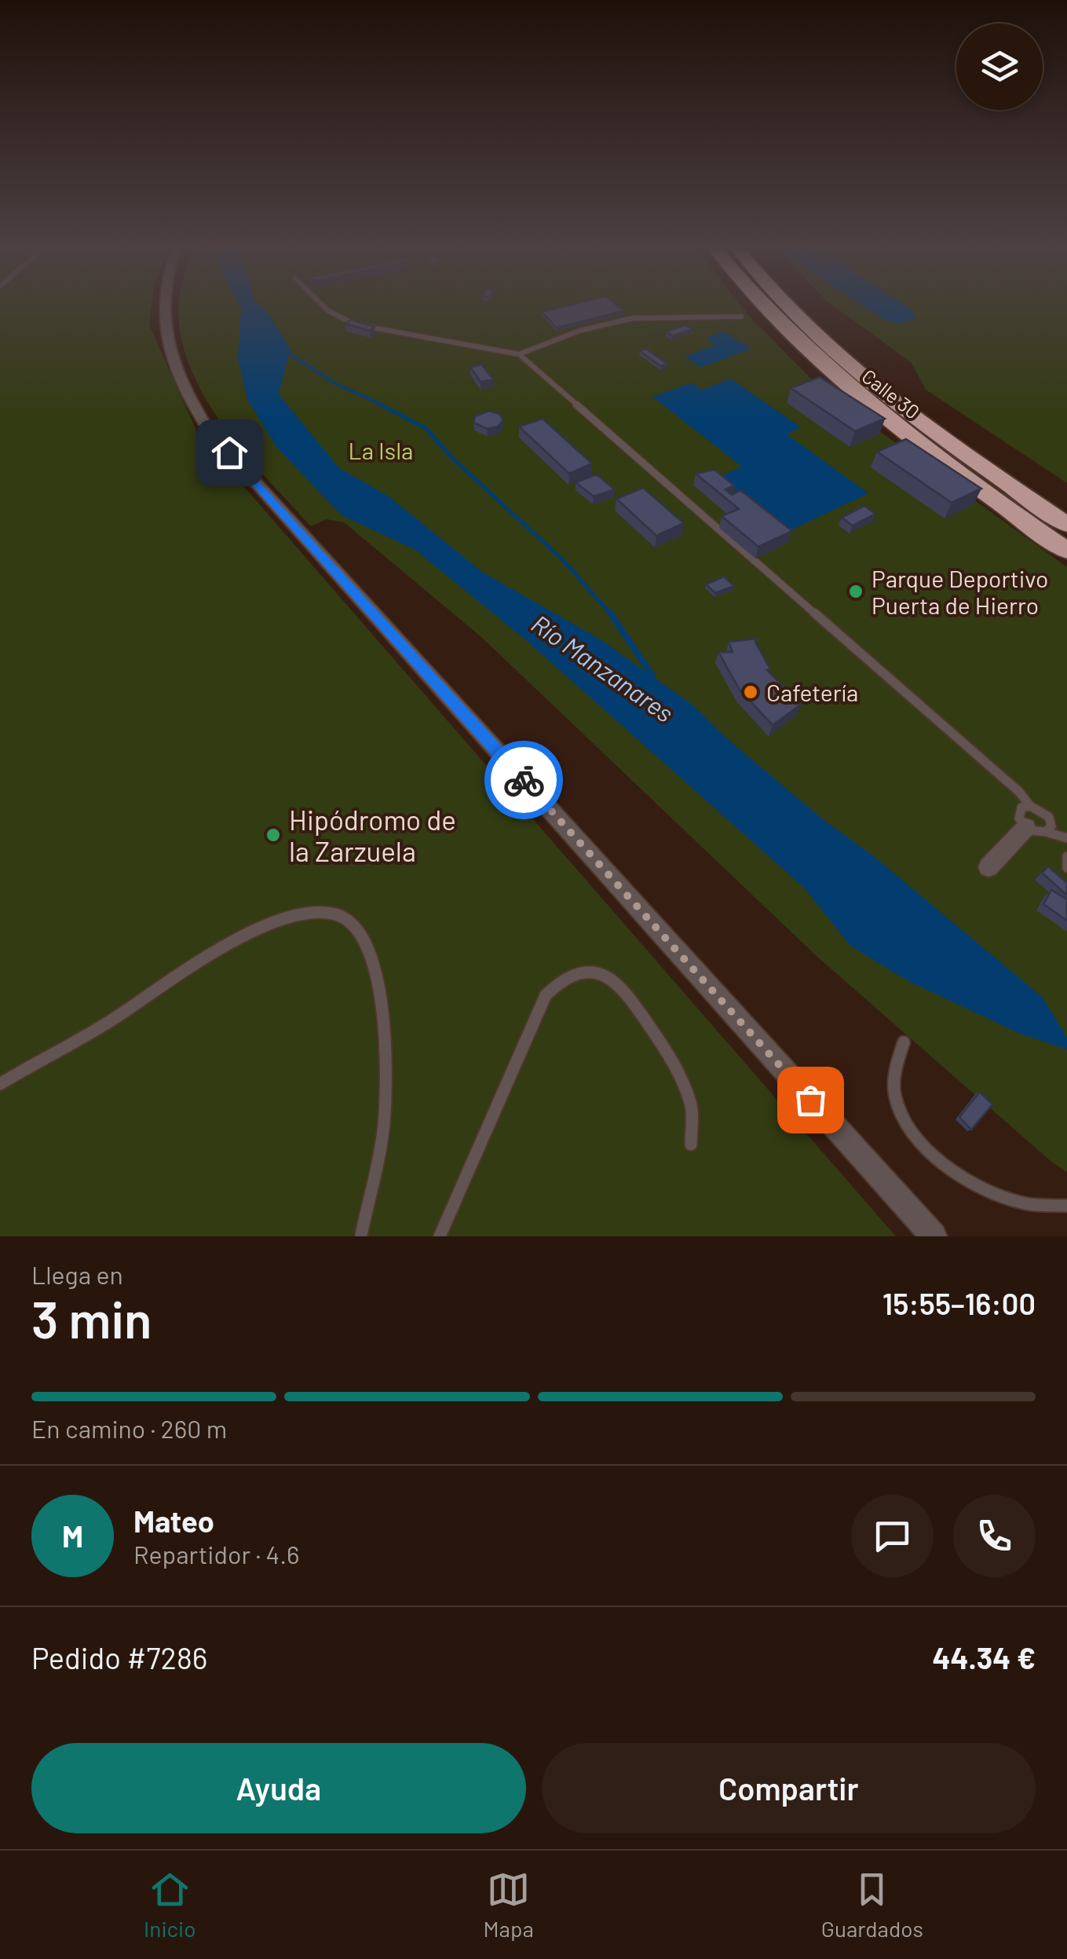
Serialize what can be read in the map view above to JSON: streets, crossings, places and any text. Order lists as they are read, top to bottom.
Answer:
{
  "streets": {
    "highway": ["Calle 30"]
  },
  "water": ["Río Manzanares"],
  "parks": ["La Isla"],
  "places": ["Parque Deportivo Puerta de Hierro", "Cafetería", "Hipódromo de la Zarzuela"],
  "page": {
    "heading": ["3 min", "Llega en", "15:55–16:00"],
    "panel": [
      "Mateo",
      "Repartidor · 4.6",
      "Pedido #7286",
      "44.34 €"
    ],
    "bar": "En camino · 260 m",
    "round": "M",
    "buttons": ["Ayuda", "Compartir"],
    "tabs": ["Inicio", "Mapa", "Guardados"]
  }
}
